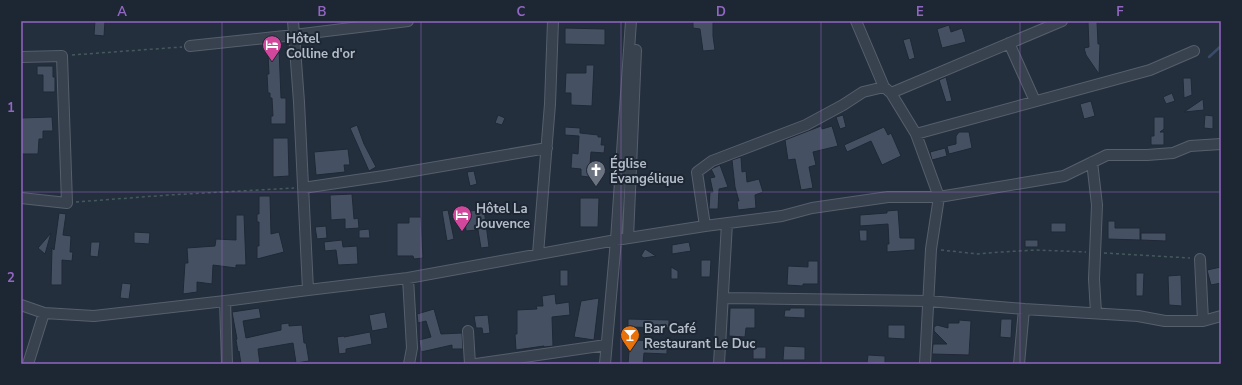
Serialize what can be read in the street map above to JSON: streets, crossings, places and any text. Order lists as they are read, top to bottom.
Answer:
{
  "places": {
    "hotel": ["Hôtel Colline d'or", "Hôtel La Jouvence"],
    "church": ["Église Évangélique"],
    "bar": ["Bar Café Restaurant Le Duc"]
  },
  "grid": {
    "columns": [
      "A",
      "B",
      "C",
      "D",
      "E",
      "F"
    ],
    "rows": ["1", "2"]
  }
}
